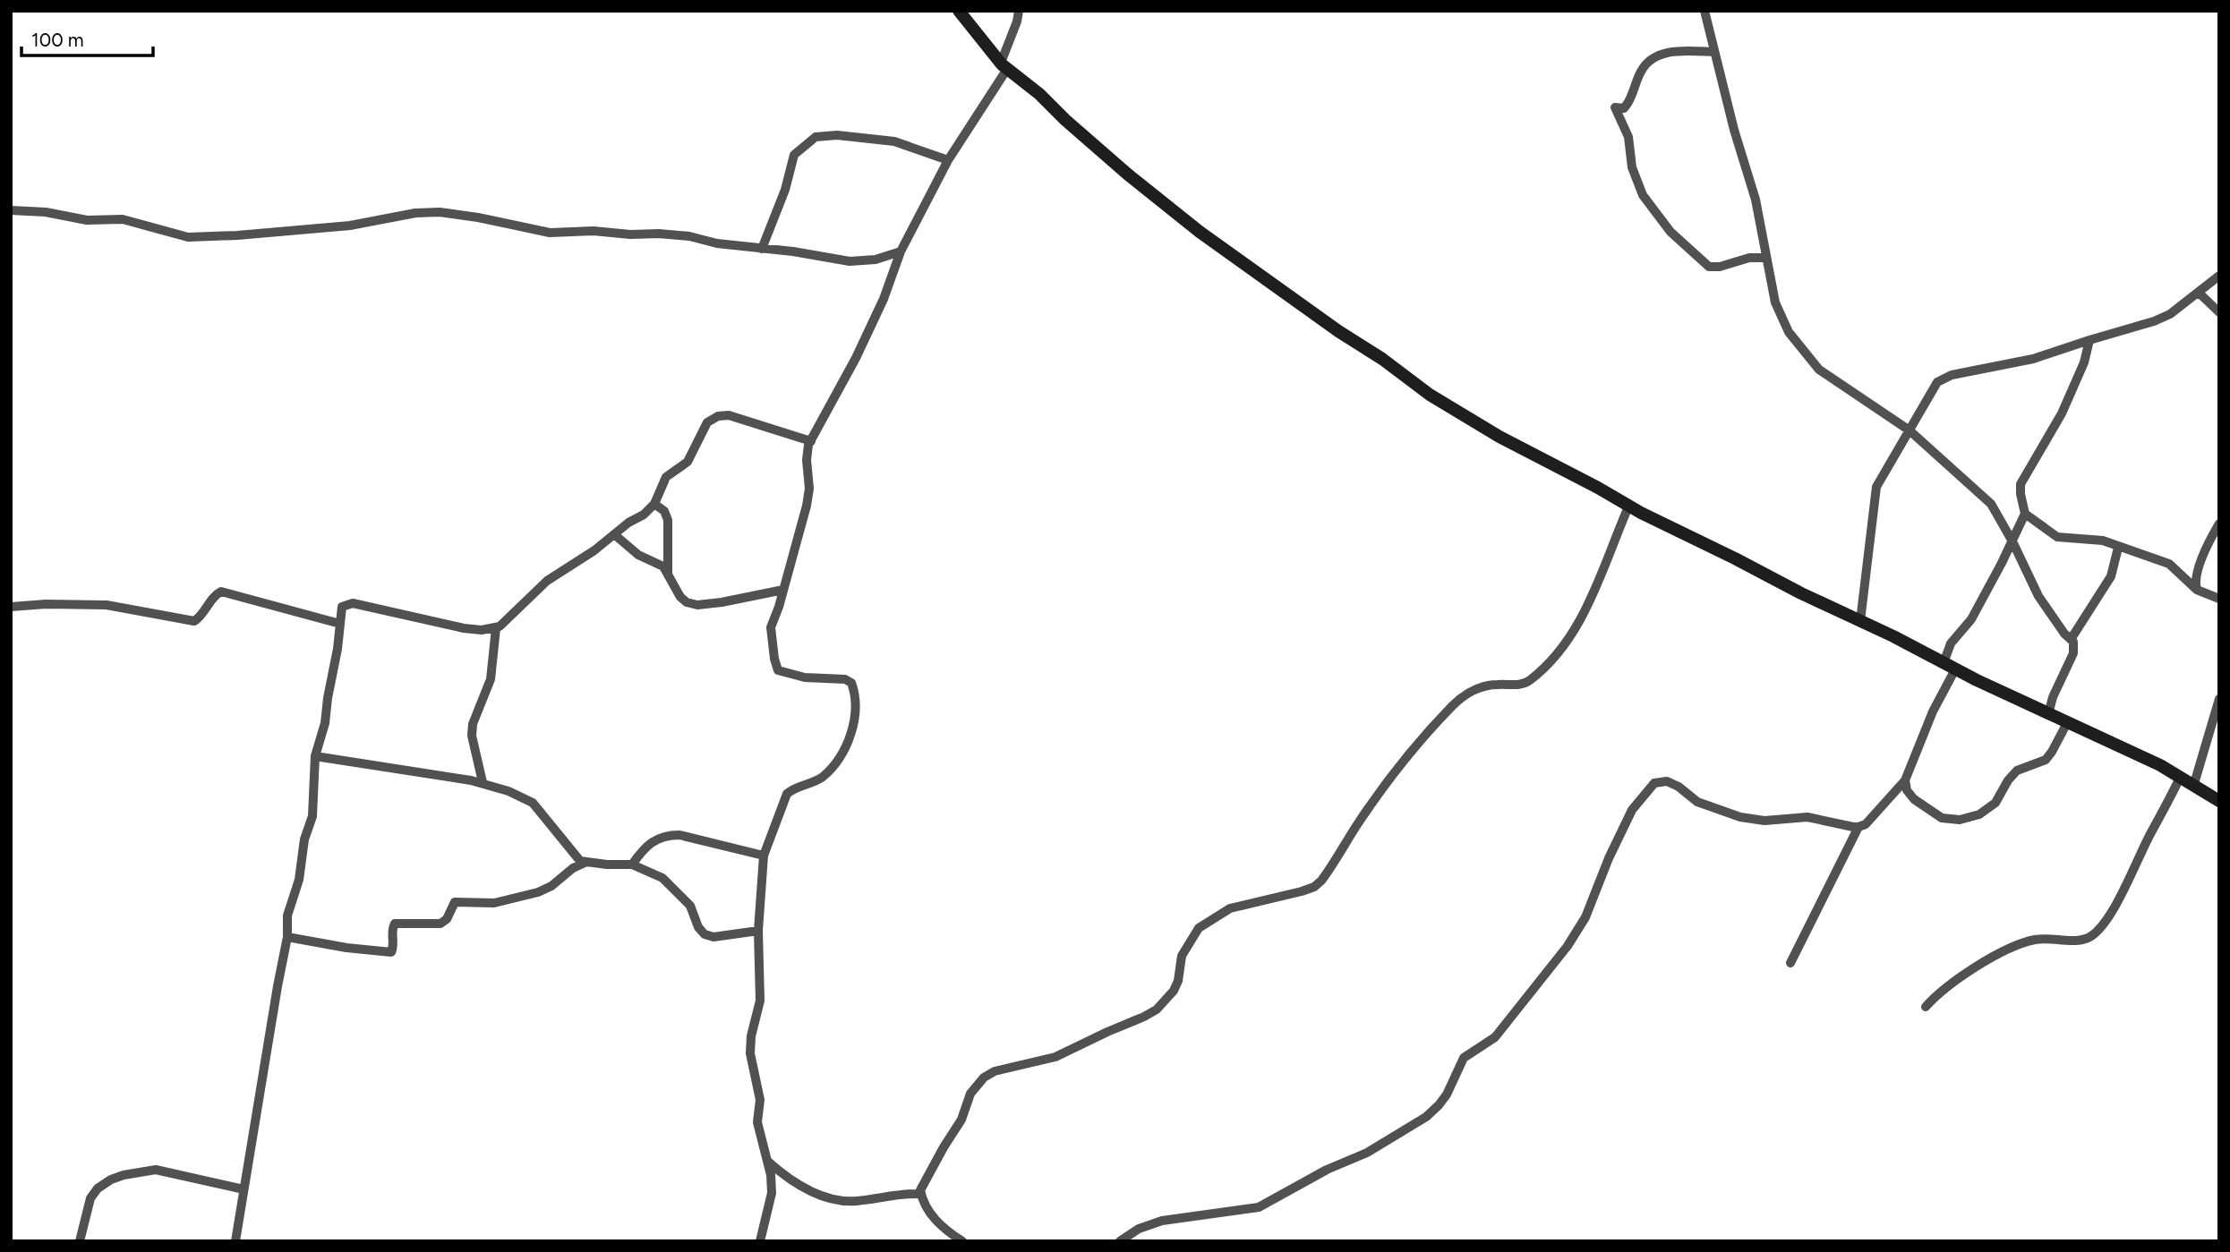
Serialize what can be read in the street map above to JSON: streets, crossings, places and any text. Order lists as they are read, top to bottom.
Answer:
{
  "scale_bar": "100 m"
}
